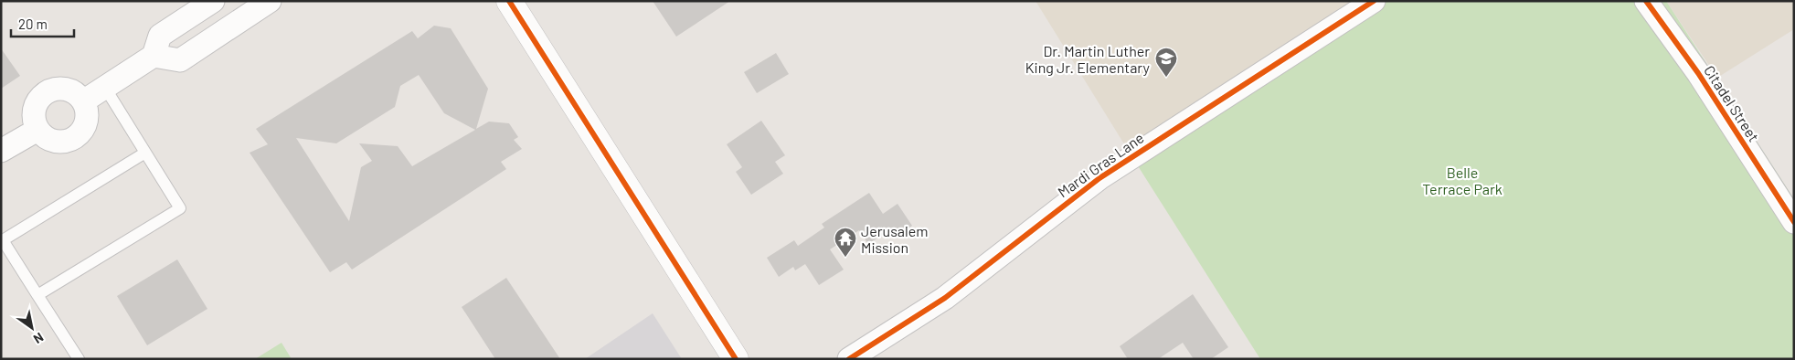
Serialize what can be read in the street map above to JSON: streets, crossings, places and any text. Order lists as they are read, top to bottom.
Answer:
{
  "streets": {
    "street": ["Citadel Street", "Mardi Gras Lane"]
  },
  "parks": ["Belle Terrace Park"],
  "places": {
    "school or university": ["Dr. Martin Luther King Jr. Elementary"],
    "temple": ["Jerusalem Mission"]
  },
  "scale_bar": "20 m",
  "north": "bottom right"
}
